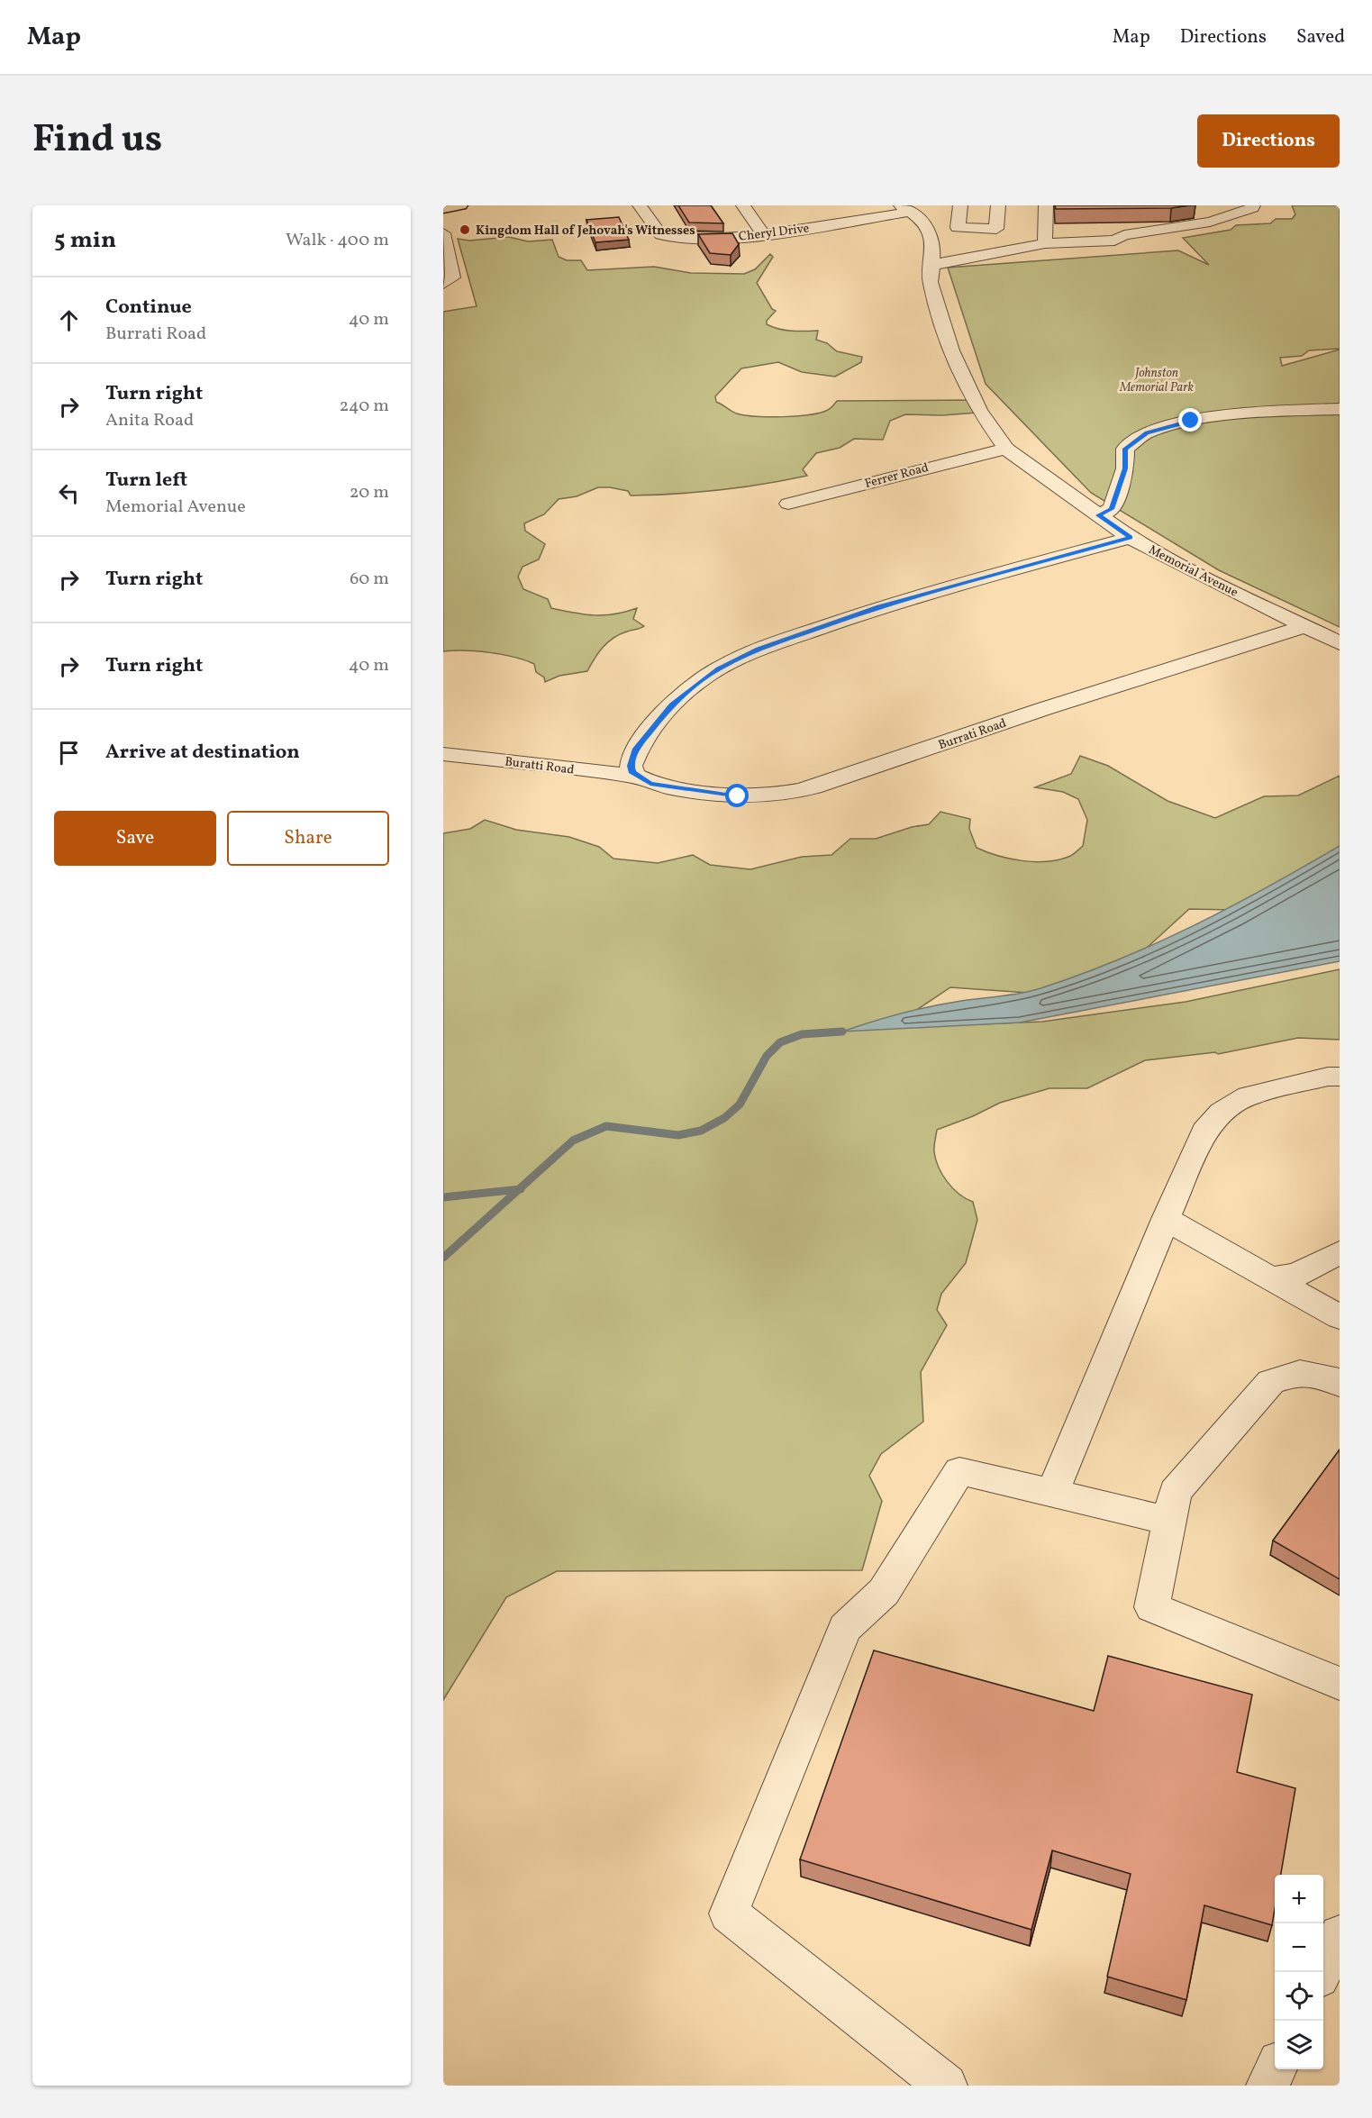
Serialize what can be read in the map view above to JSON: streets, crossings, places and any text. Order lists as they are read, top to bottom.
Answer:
{
  "streets": {
    "street": [
      "Cheryl Drive",
      "Ferrer Road",
      "Memorial Avenue",
      "Burrati Road",
      "Buratti Road"
    ]
  },
  "crossings": [
    ["Cheryl Drive", "Memorial Avenue"],
    ["Ferrer Road", "Memorial Avenue"],
    ["Memorial Avenue", "Burrati Road"],
    ["Burrati Road", "Buratti Road"]
  ],
  "parks": ["Johnston Memorial Park"],
  "places": ["Kingdom Hall of Jehovah's Witnesses"],
  "page": {
    "header": "Map",
    "nav": ["Map", "Directions", "Saved"],
    "title": "Find us",
    "buttons": [
      "Directions",
      ["Save", "Share"]
    ],
    "heading": ["5 min", "Walk · 400 m"],
    "list": [
      ["Continue", "Burrati Road", "40 m"],
      ["Turn right", "Anita Road", "240 m"],
      ["Turn left", "Memorial Avenue", "20 m"],
      ["Turn right", "60 m"],
      ["Turn right", "40 m"],
      "Arrive at destination"
    ],
    "map_buttons": ["+", "−"]
  }
}
